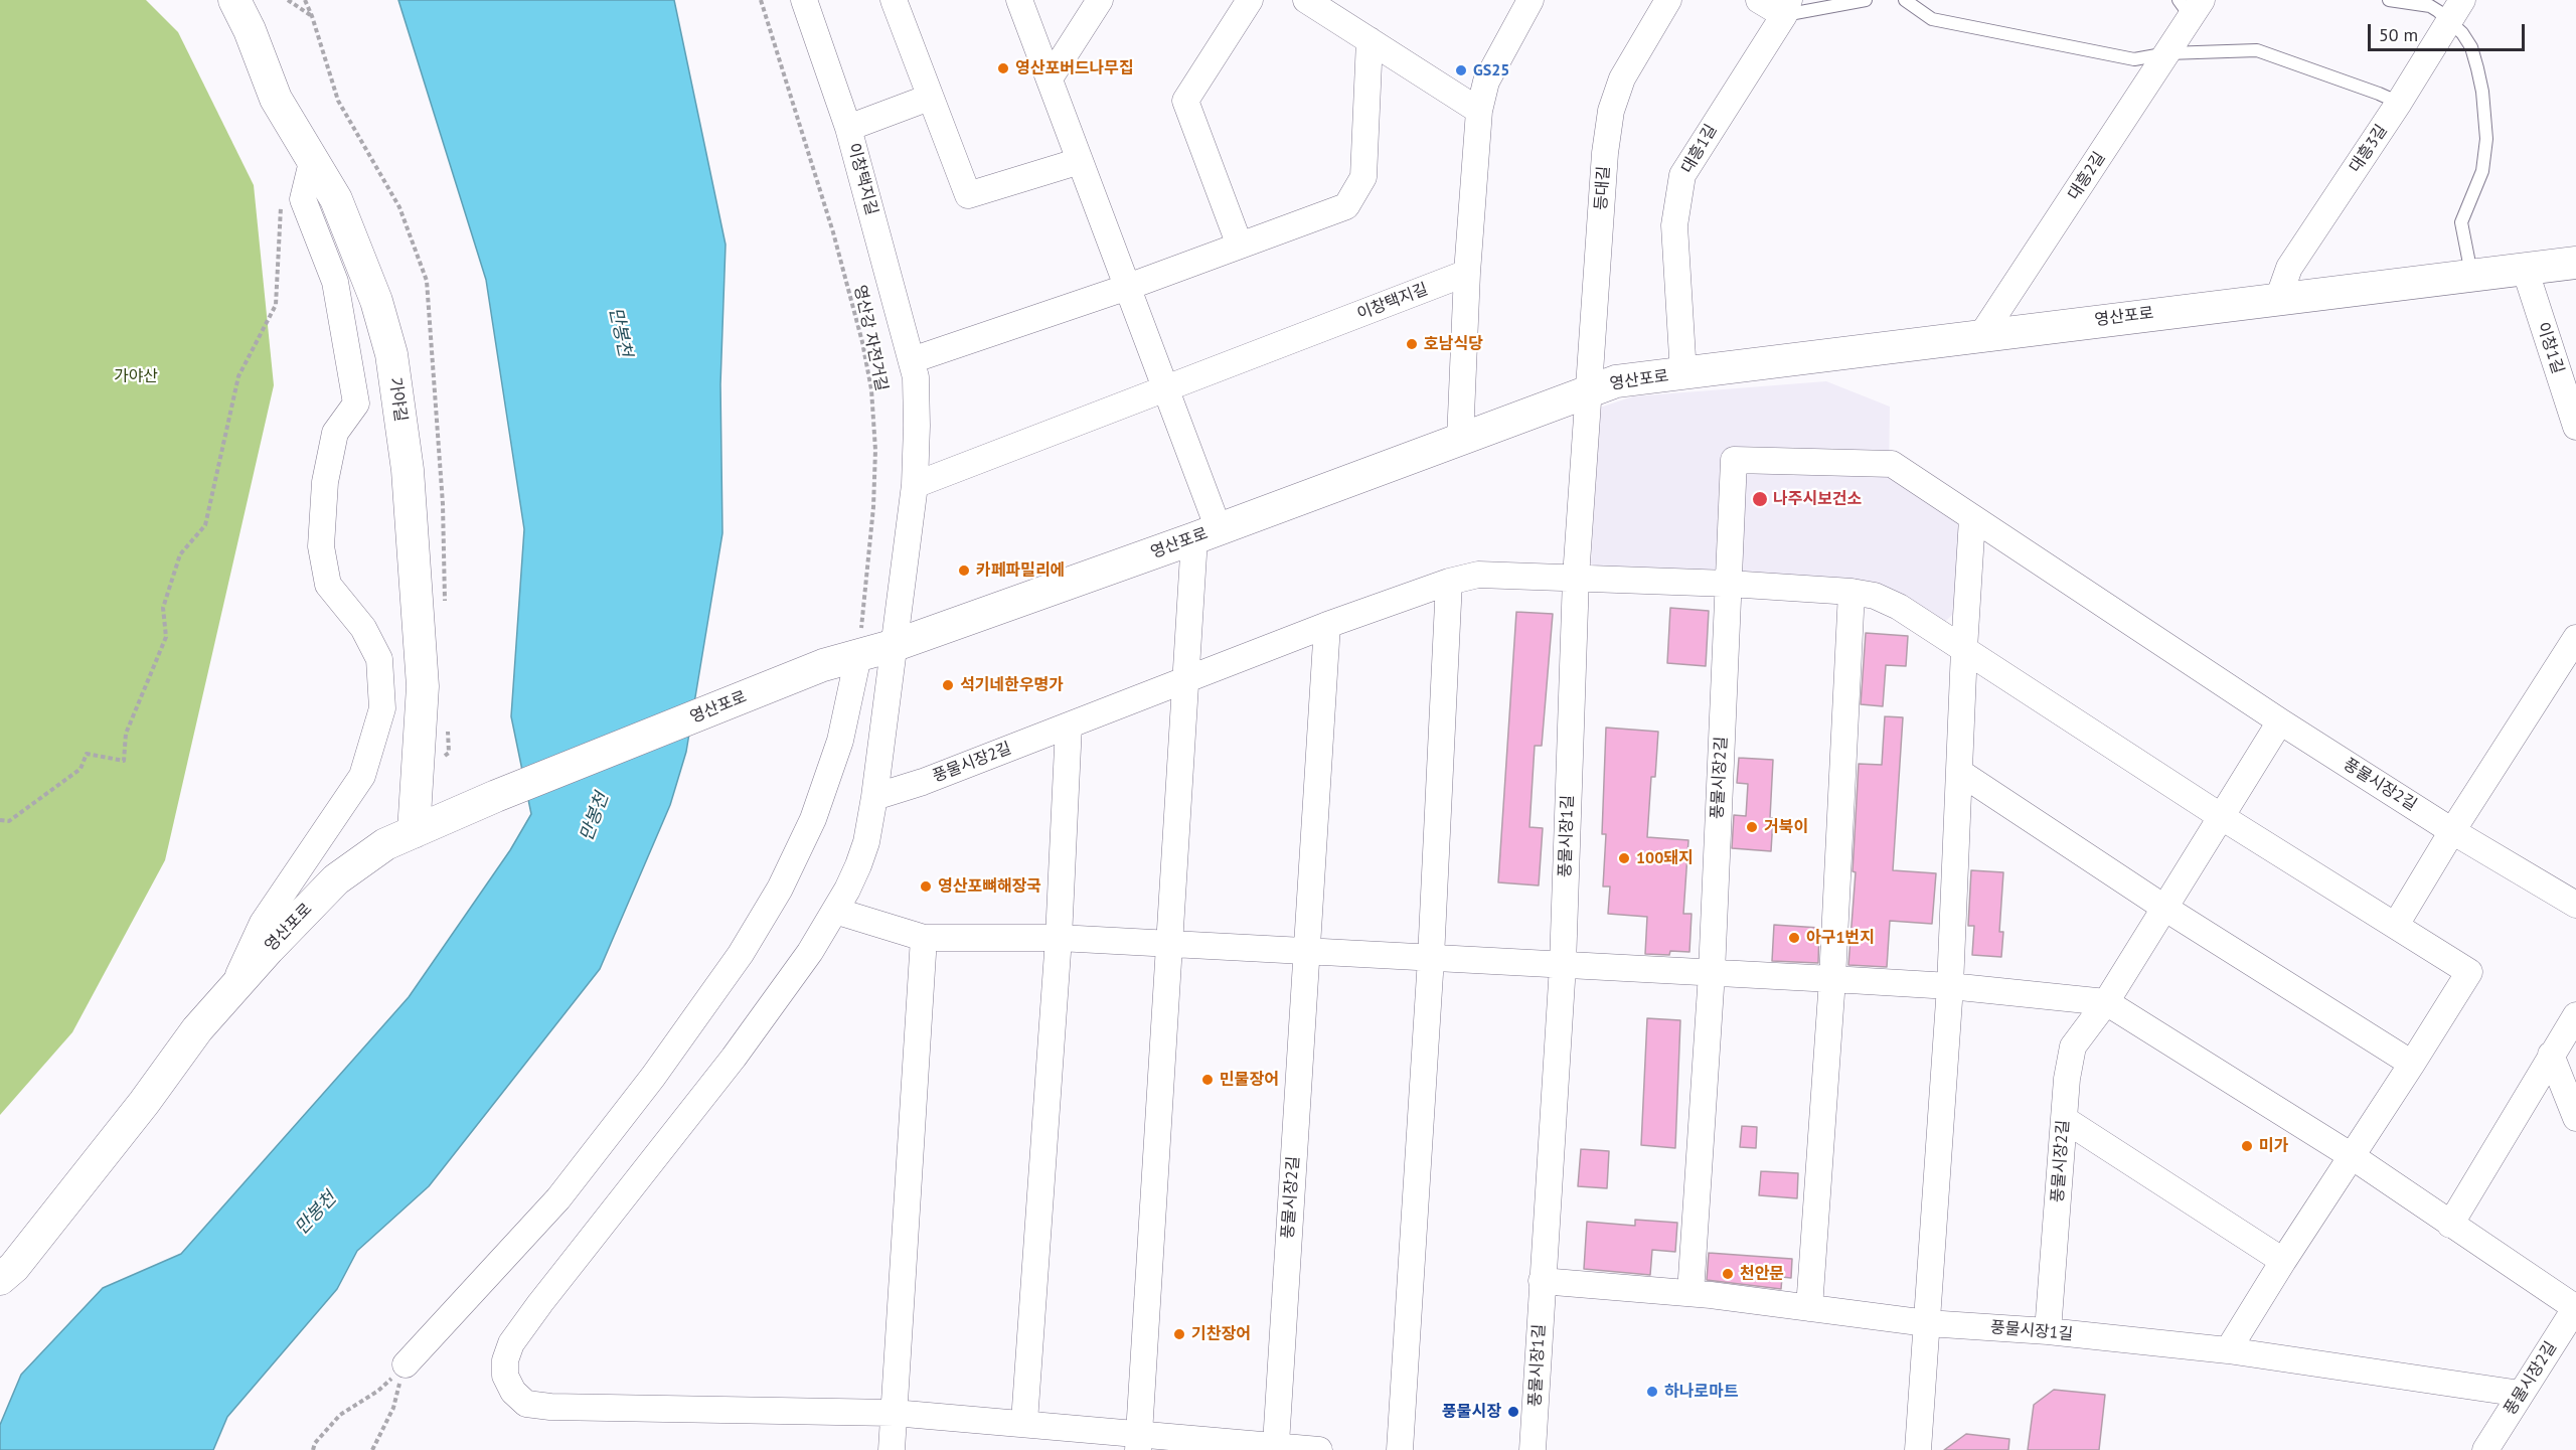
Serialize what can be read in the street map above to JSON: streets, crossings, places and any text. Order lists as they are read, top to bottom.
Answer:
{
  "streets": {
    "street": [
      "대흥1길",
      "대흥3길",
      "대흥2길",
      "이창택지길",
      "등대길",
      "영산포로",
      "이창1길",
      "가야길",
      "풍물시장2길",
      "풍물시장1길"
    ],
    "path": ["영산강 자전거길"]
  },
  "crossings": [
    ["대흥1길", "영산포로"],
    ["대흥3길", "영산포로"],
    ["대흥2길", "영산포로"],
    ["이창택지길", "영산포로"],
    ["등대길", "영산포로"],
    ["등대길", "풍물시장1길"],
    ["영산포로", "영산강 자전거길"],
    ["영산포로", "이창1길"],
    ["영산포로", "가야길"],
    ["영산포로", "풍물시장1길"],
    ["풍물시장2길", "풍물시장1길"]
  ],
  "water": ["만봉천"],
  "parks": ["가야산"],
  "places": [
    "영산포버드나무집",
    "GS25",
    "호남식당",
    "나주시보건소",
    "카페파밀리에",
    "석기네한우명가",
    "거북이",
    "100돼지",
    "영산포뼈해장국",
    "아구1번지",
    "민물장어",
    "미가",
    "천안문",
    "기찬장어",
    "하나로마트",
    "풍물시장"
  ],
  "scale_bar": "50 m"
}
